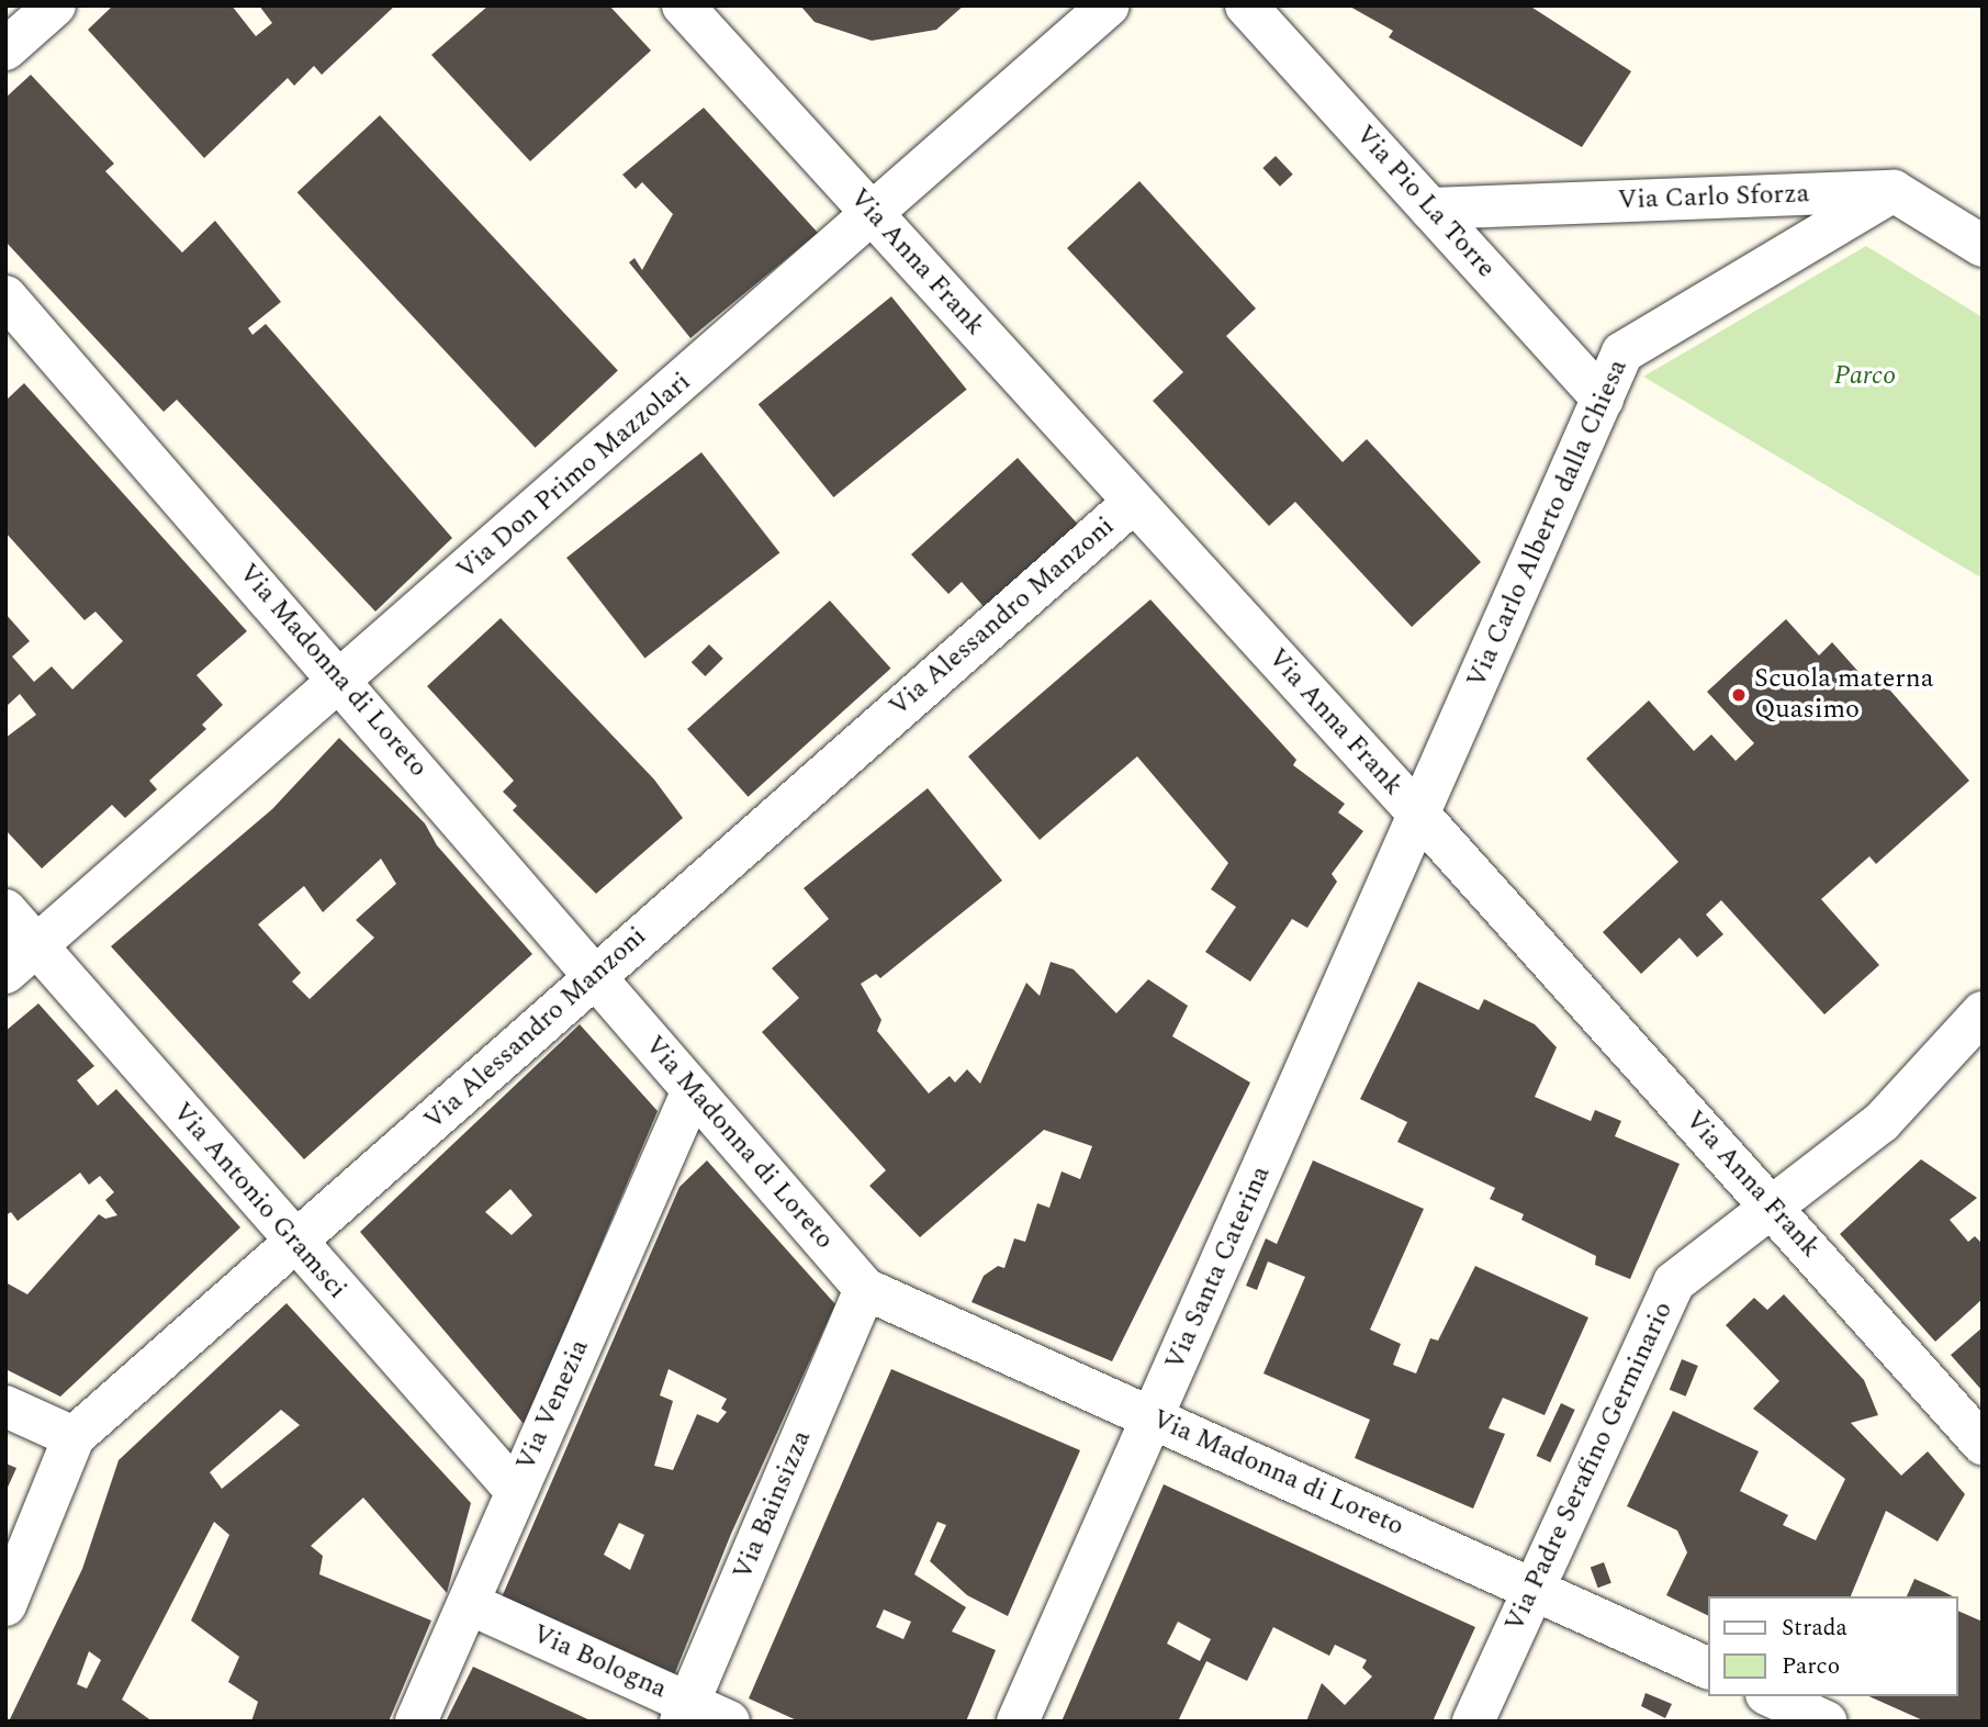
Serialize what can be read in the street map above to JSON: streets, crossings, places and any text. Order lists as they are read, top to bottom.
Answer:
{
  "streets": {
    "street": [
      "Via Carlo Sforza",
      "Via Pio La Torre",
      "Via Anna Frank",
      "Via Don Primo Mazzolari",
      "Via Carlo Alberto dalla Chiesa",
      "Via Alessandro Manzoni",
      "Via Madonna di Loreto",
      "Via Antonio Gramsci",
      "Via Santa Caterina",
      "Via Venezia",
      "Via Padre Serafino Germinario",
      "Via Bainsizza",
      "Via Bologna"
    ]
  },
  "crossings": [
    ["Via Carlo Sforza", "Via Pio La Torre"],
    ["Via Carlo Sforza", "Via Carlo Alberto dalla Chiesa"],
    ["Via Pio La Torre", "Via Carlo Alberto dalla Chiesa"],
    ["Via Anna Frank", "Via Don Primo Mazzolari"],
    ["Via Anna Frank", "Via Carlo Alberto dalla Chiesa"],
    ["Via Anna Frank", "Via Alessandro Manzoni"],
    ["Via Anna Frank", "Via Santa Caterina"],
    ["Via Anna Frank", "Via Padre Serafino Germinario"],
    ["Via Don Primo Mazzolari", "Via Madonna di Loreto"],
    ["Via Don Primo Mazzolari", "Via Antonio Gramsci"],
    ["Via Carlo Alberto dalla Chiesa", "Via Santa Caterina"],
    ["Via Alessandro Manzoni", "Via Madonna di Loreto"],
    ["Via Alessandro Manzoni", "Via Antonio Gramsci"],
    ["Via Madonna di Loreto", "Via Santa Caterina"],
    ["Via Madonna di Loreto", "Via Venezia"],
    ["Via Madonna di Loreto", "Via Padre Serafino Germinario"],
    ["Via Madonna di Loreto", "Via Bainsizza"],
    ["Via Antonio Gramsci", "Via Venezia"],
    ["Via Venezia", "Via Bologna"],
    ["Via Bainsizza", "Via Bologna"]
  ],
  "parks": ["Parco"],
  "places": ["Scuola materna Quasimo"],
  "legend": ["Strada", "Parco"]
}
